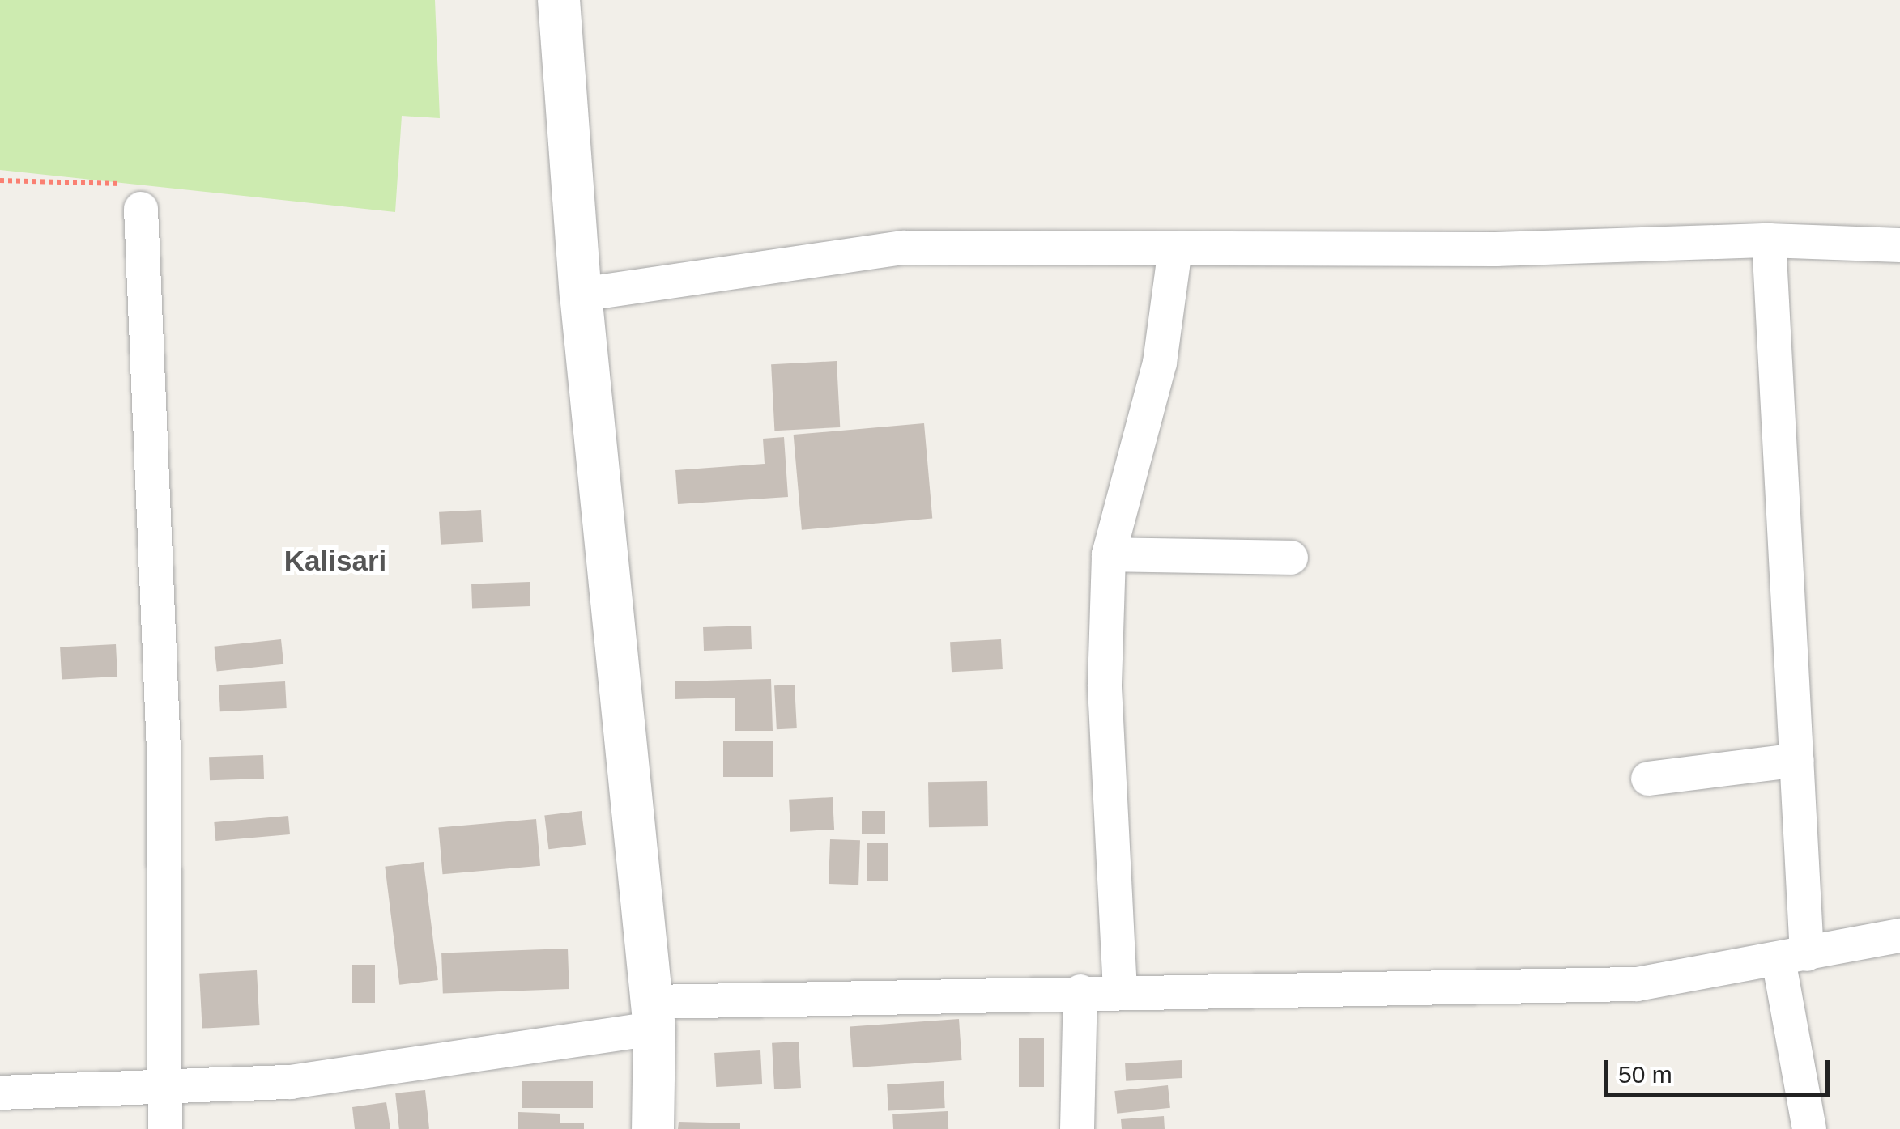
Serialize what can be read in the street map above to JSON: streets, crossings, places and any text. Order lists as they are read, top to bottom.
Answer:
{
  "districts": ["Kalisari"],
  "scale_bar": "50 m"
}
